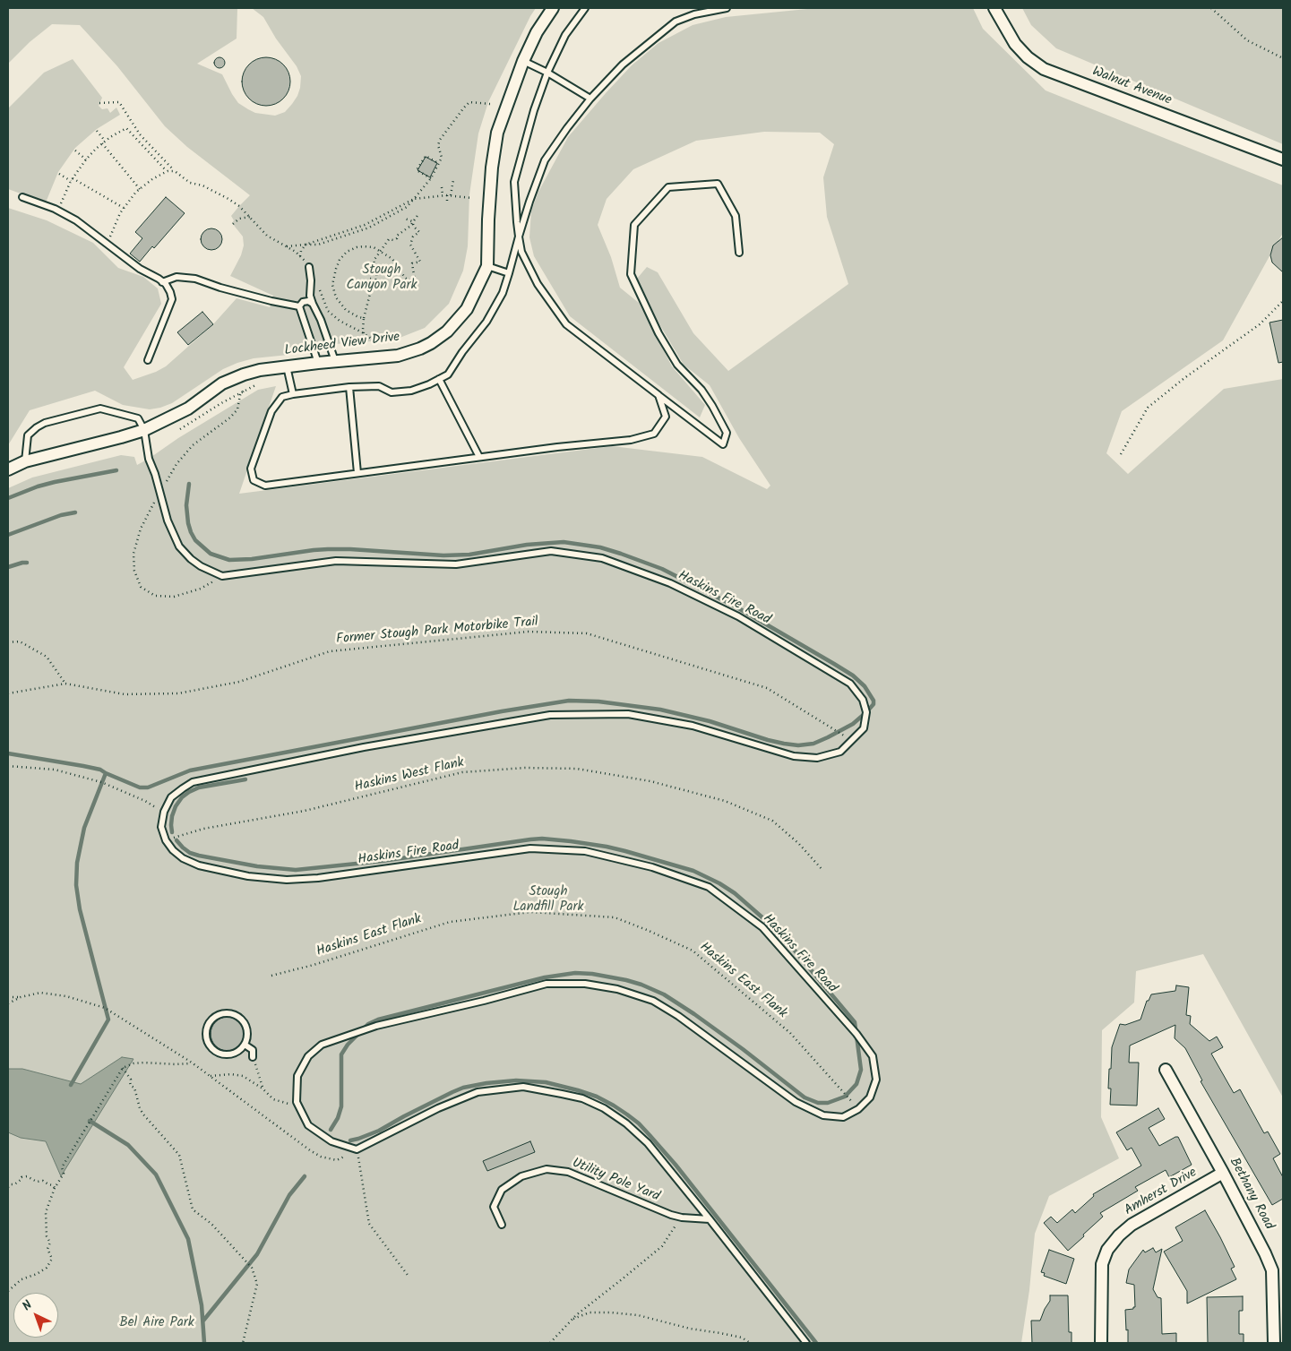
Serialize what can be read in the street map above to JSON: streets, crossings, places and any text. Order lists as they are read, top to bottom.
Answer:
{
  "streets": {
    "street": [
      "Walnut Avenue",
      "Lockheed View Drive",
      "Amherst Drive",
      "Bethany Road"
    ],
    "lane": ["Haskins Fire Road", "Utility Pole Yard"],
    "path": ["Former Stough Park Motorbike Trail", "Haskins West Flank", "Haskins East Flank"]
  },
  "crossings": [
    ["Lockheed View Drive", "Haskins Fire Road"],
    ["Haskins Fire Road", "Former Stough Park Motorbike Trail"],
    ["Haskins Fire Road", "Haskins West Flank"],
    ["Haskins Fire Road", "Haskins East Flank"],
    ["Amherst Drive", "Bethany Road"]
  ],
  "parks": ["Stough Canyon Park", "Stough Landfill Park", "Bel Aire Park"],
  "north": "top left"
}
